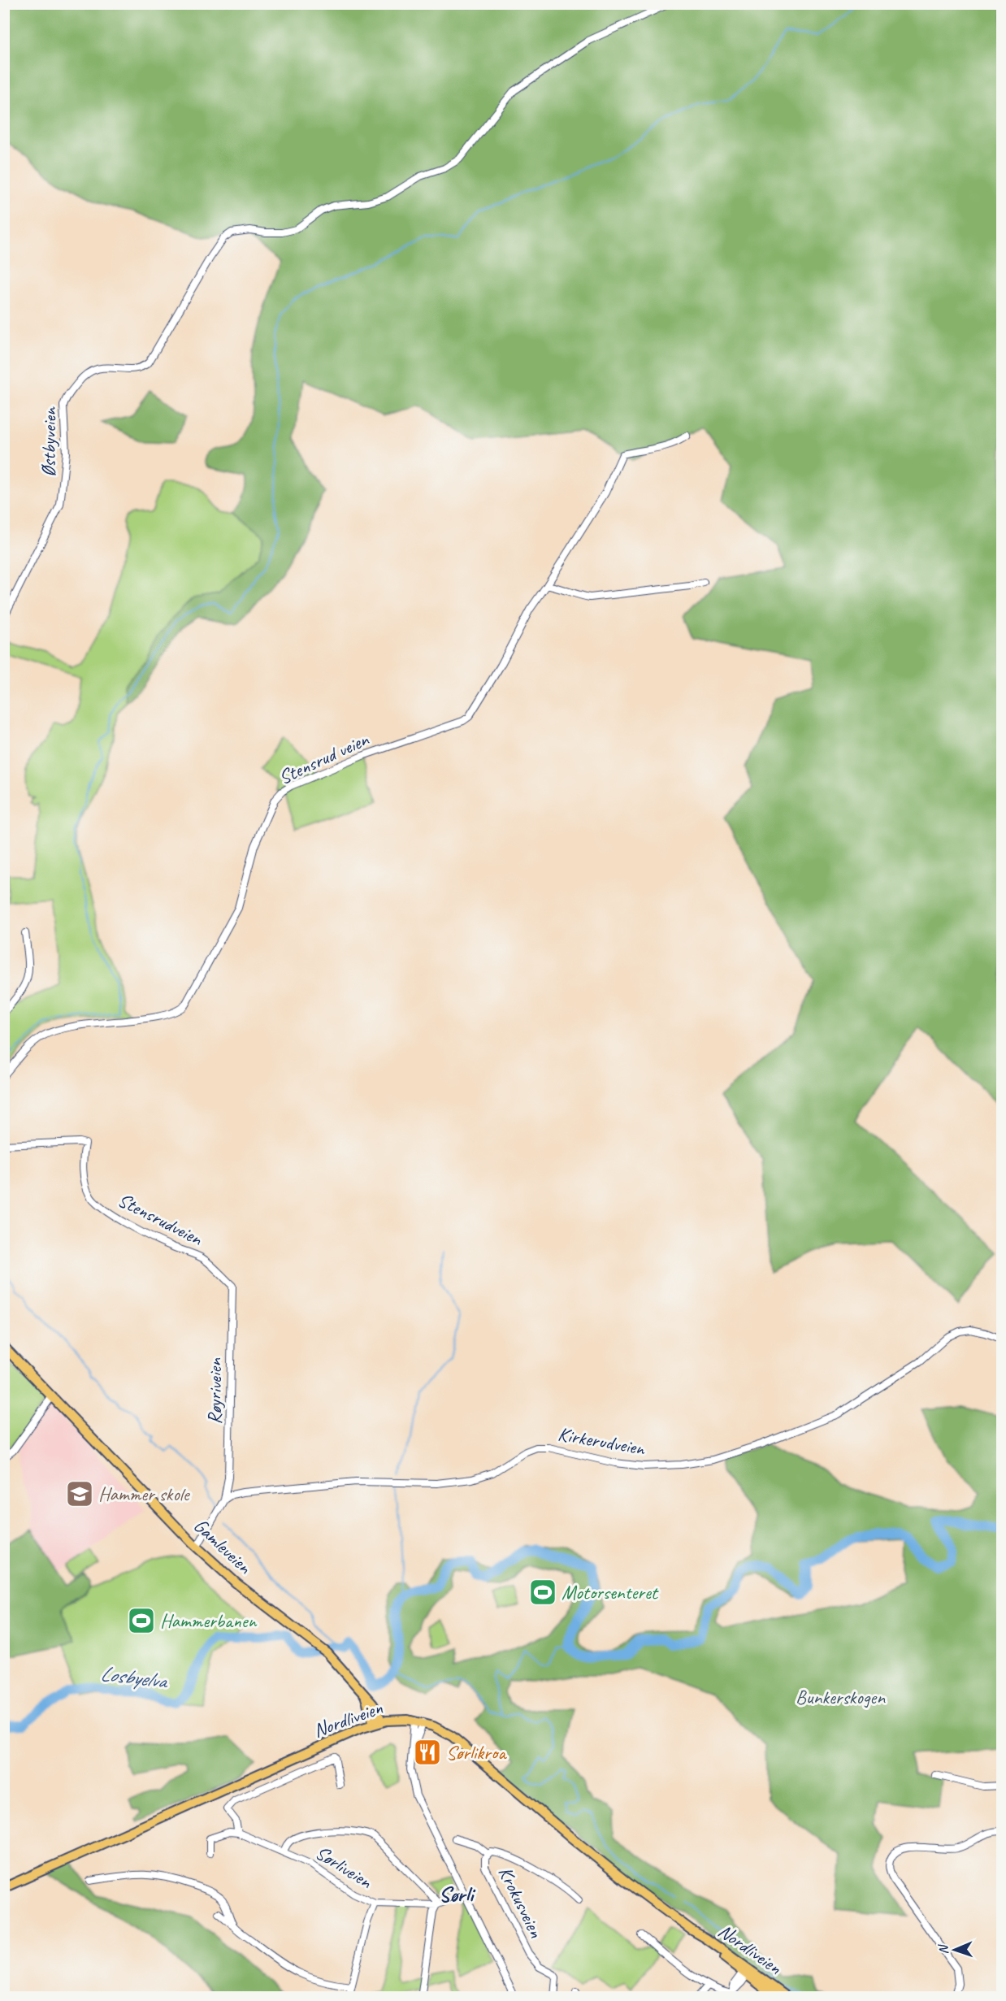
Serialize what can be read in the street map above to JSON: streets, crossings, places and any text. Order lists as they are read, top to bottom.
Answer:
{
  "streets": {
    "main road": ["Gamleveien", "Nordliveien"],
    "street": [
      "Østbyveien",
      "Stensrud veien",
      "Stensrudveien",
      "Røyriveien",
      "Kirkerudveien",
      "Sørliveien",
      "Krokusveien"
    ]
  },
  "crossings": [
    ["Stensrudveien", "Røyriveien"],
    ["Røyriveien", "Kirkerudveien"],
    ["Gamleveien", "Nordliveien"]
  ],
  "districts": ["Sørli"],
  "water": ["Losbyelva"],
  "parks": ["Bunkerskogen"],
  "places": {
    "school or university": ["Hammer skole"],
    "sports": ["Motorsenteret", "Hammerbanen"],
    "restaurant": ["Sørlikroa"]
  },
  "north": "left"
}
